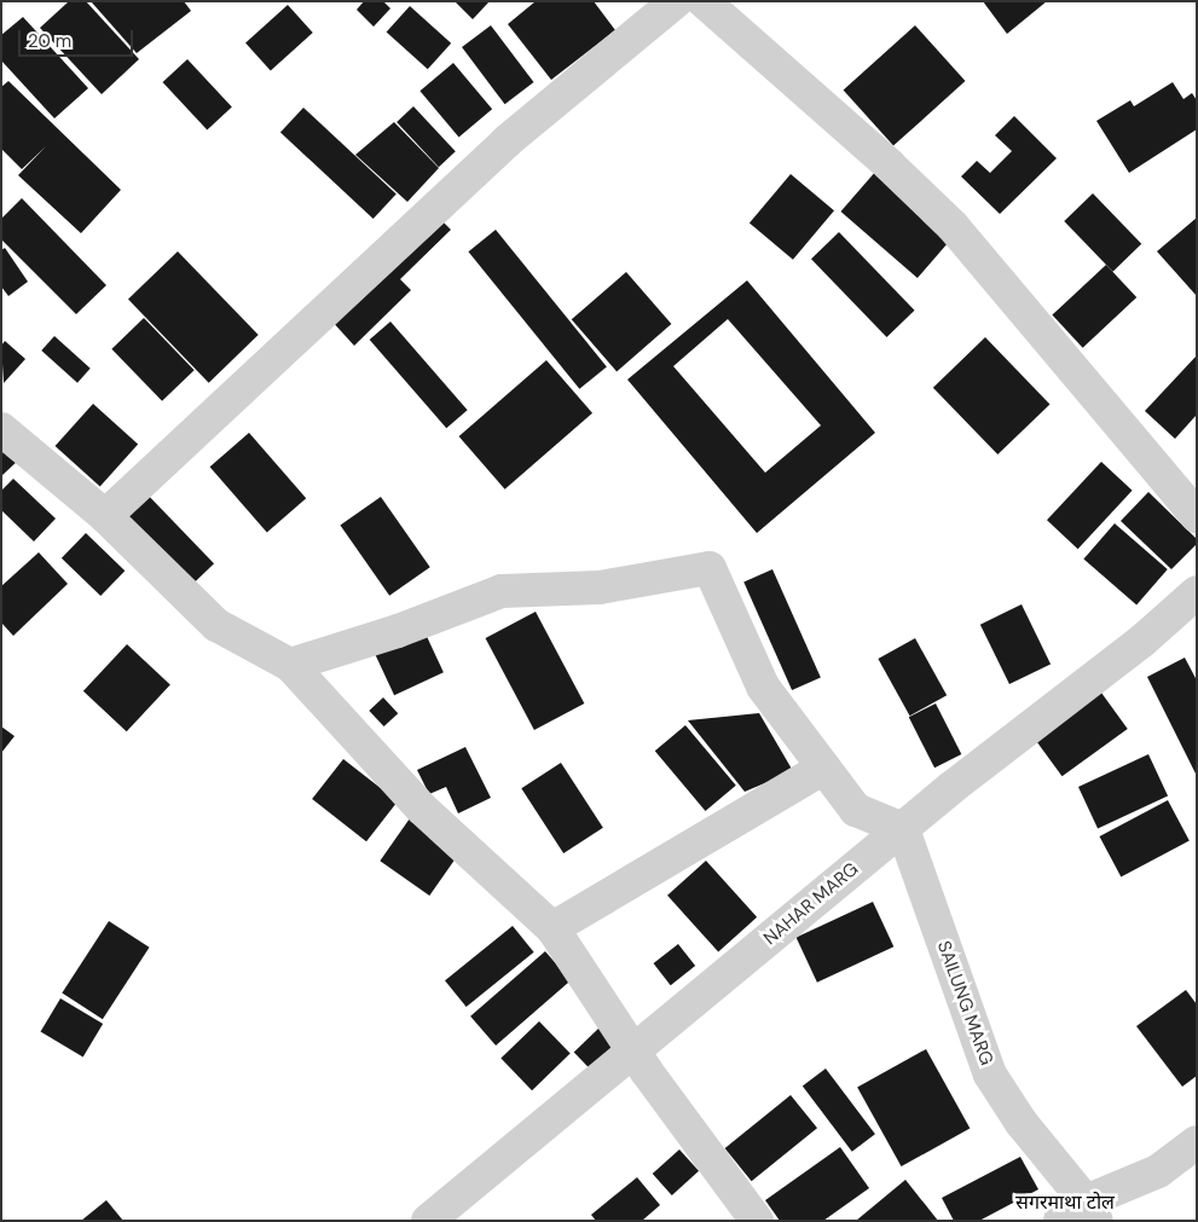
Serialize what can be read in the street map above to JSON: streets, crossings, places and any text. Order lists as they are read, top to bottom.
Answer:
{
  "streets": {
    "street": ["NAHAR MARG", "SAILUNG MARG"]
  },
  "crossings": [
    ["NAHAR MARG", "SAILUNG MARG"]
  ],
  "districts": ["सगरमाथा टोल"],
  "scale_bar": "20 m"
}
